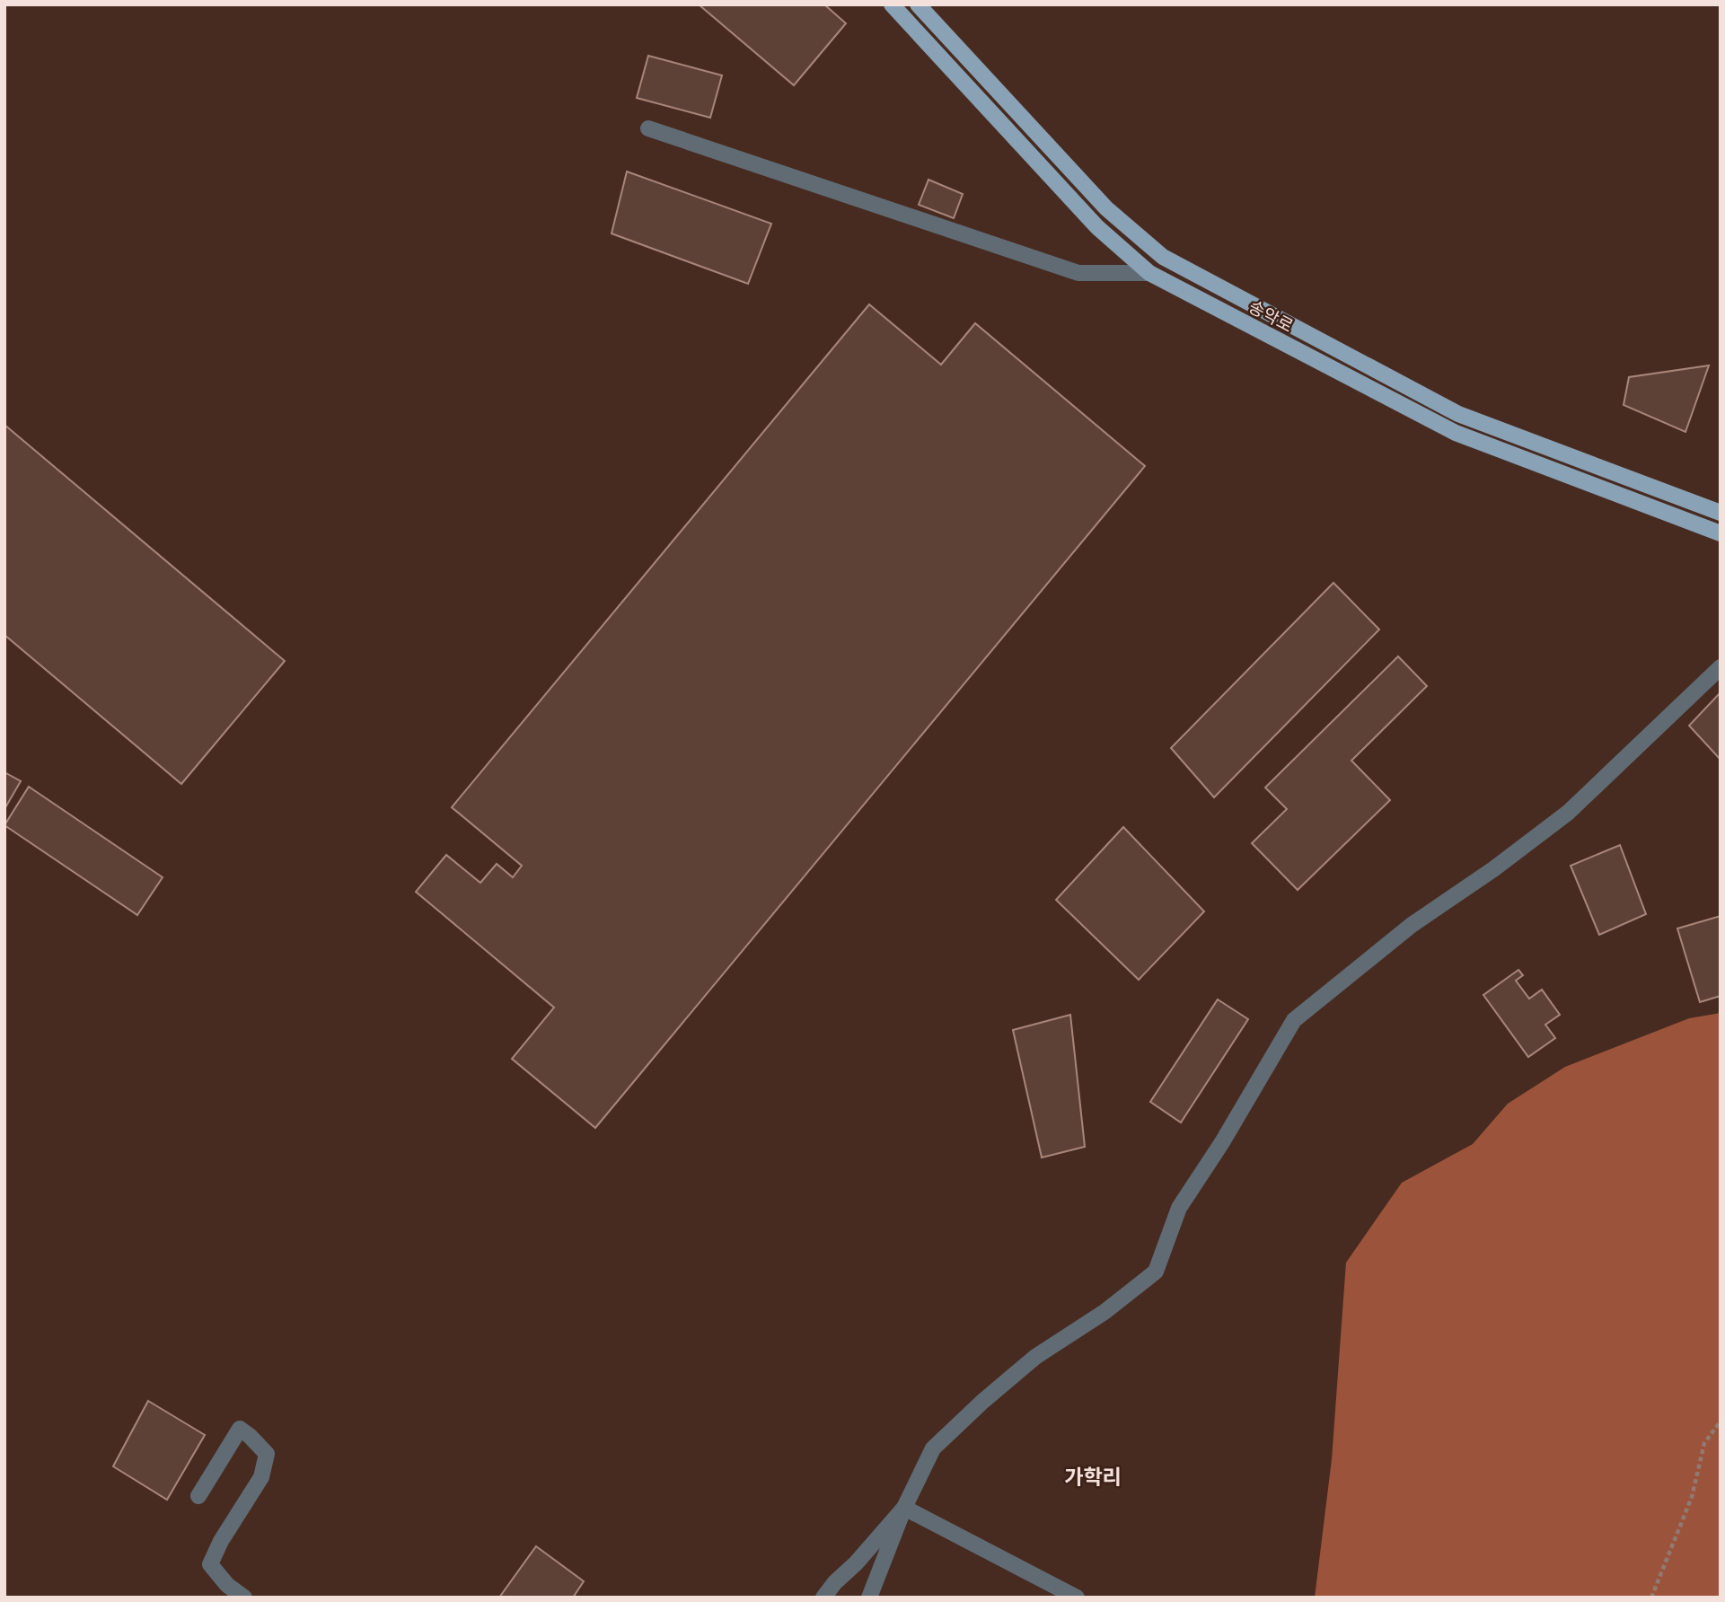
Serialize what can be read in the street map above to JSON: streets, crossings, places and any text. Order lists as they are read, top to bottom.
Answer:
{
  "streets": {
    "main road": ["송악로"]
  },
  "districts": ["가학리"]
}
